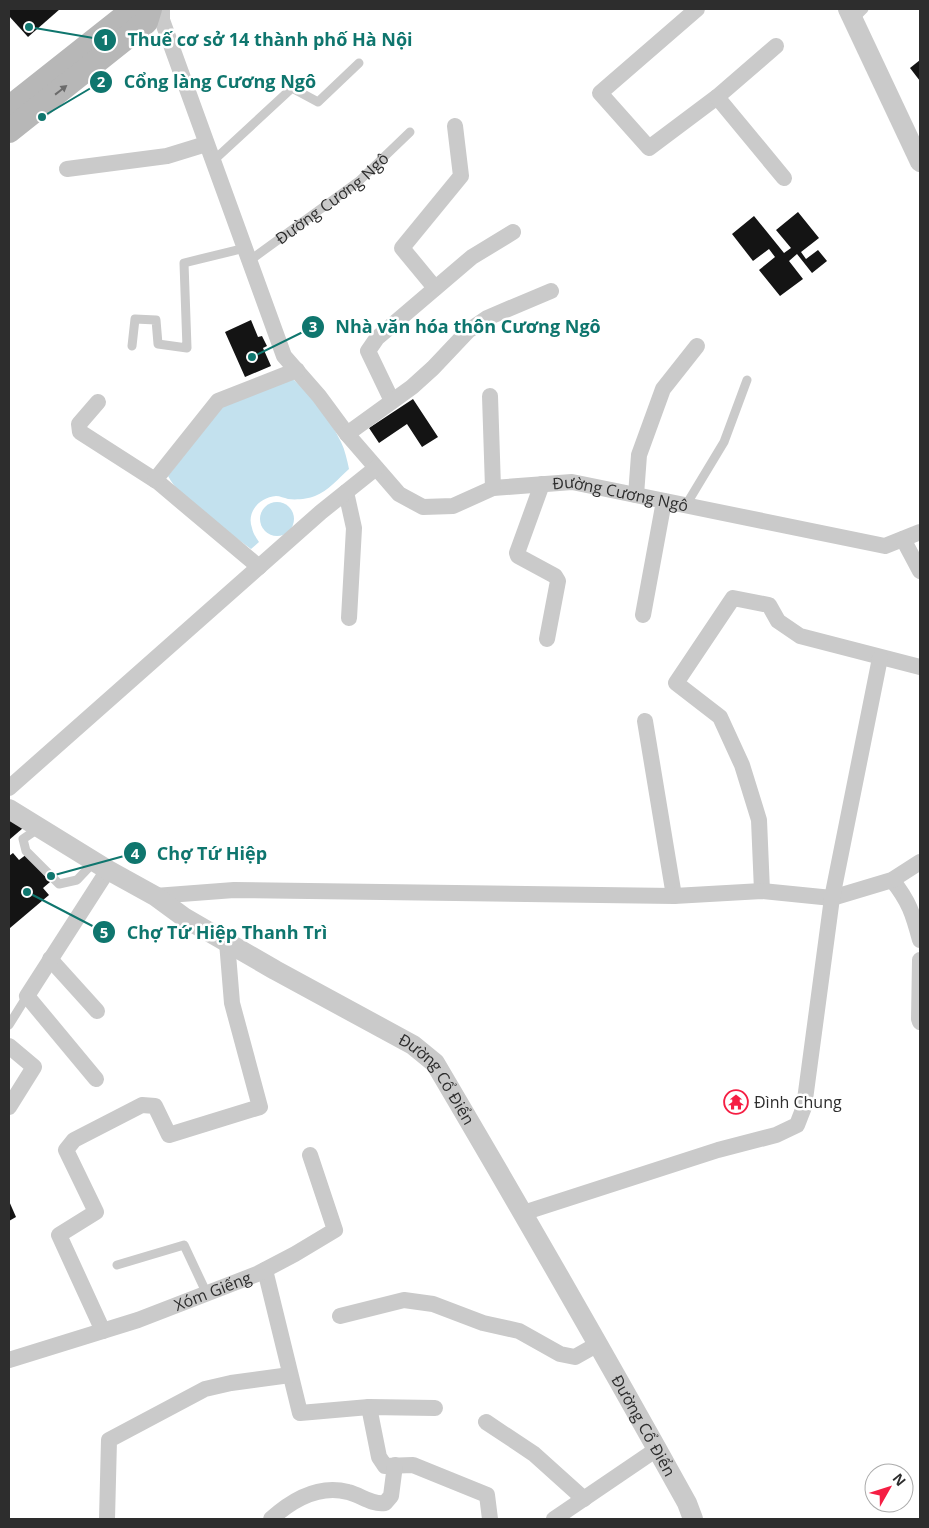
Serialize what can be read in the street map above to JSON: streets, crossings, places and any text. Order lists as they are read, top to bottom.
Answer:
{
  "streets": {
    "street": ["Đường Cương Ngô", "Đường Cổ Điển", "Xóm Giếng"]
  },
  "places": {
    "other": [
      "Thuế cơ sở 14 thành phố Hà Nội",
      "Cổng làng Cương Ngô",
      "Nhà văn hóa thôn Cương Ngô",
      "Chợ Tứ Hiệp",
      "Chợ Tứ Hiệp Thanh Trì"
    ],
    "temple": ["Đình Chung"]
  },
  "north": "top right"
}
